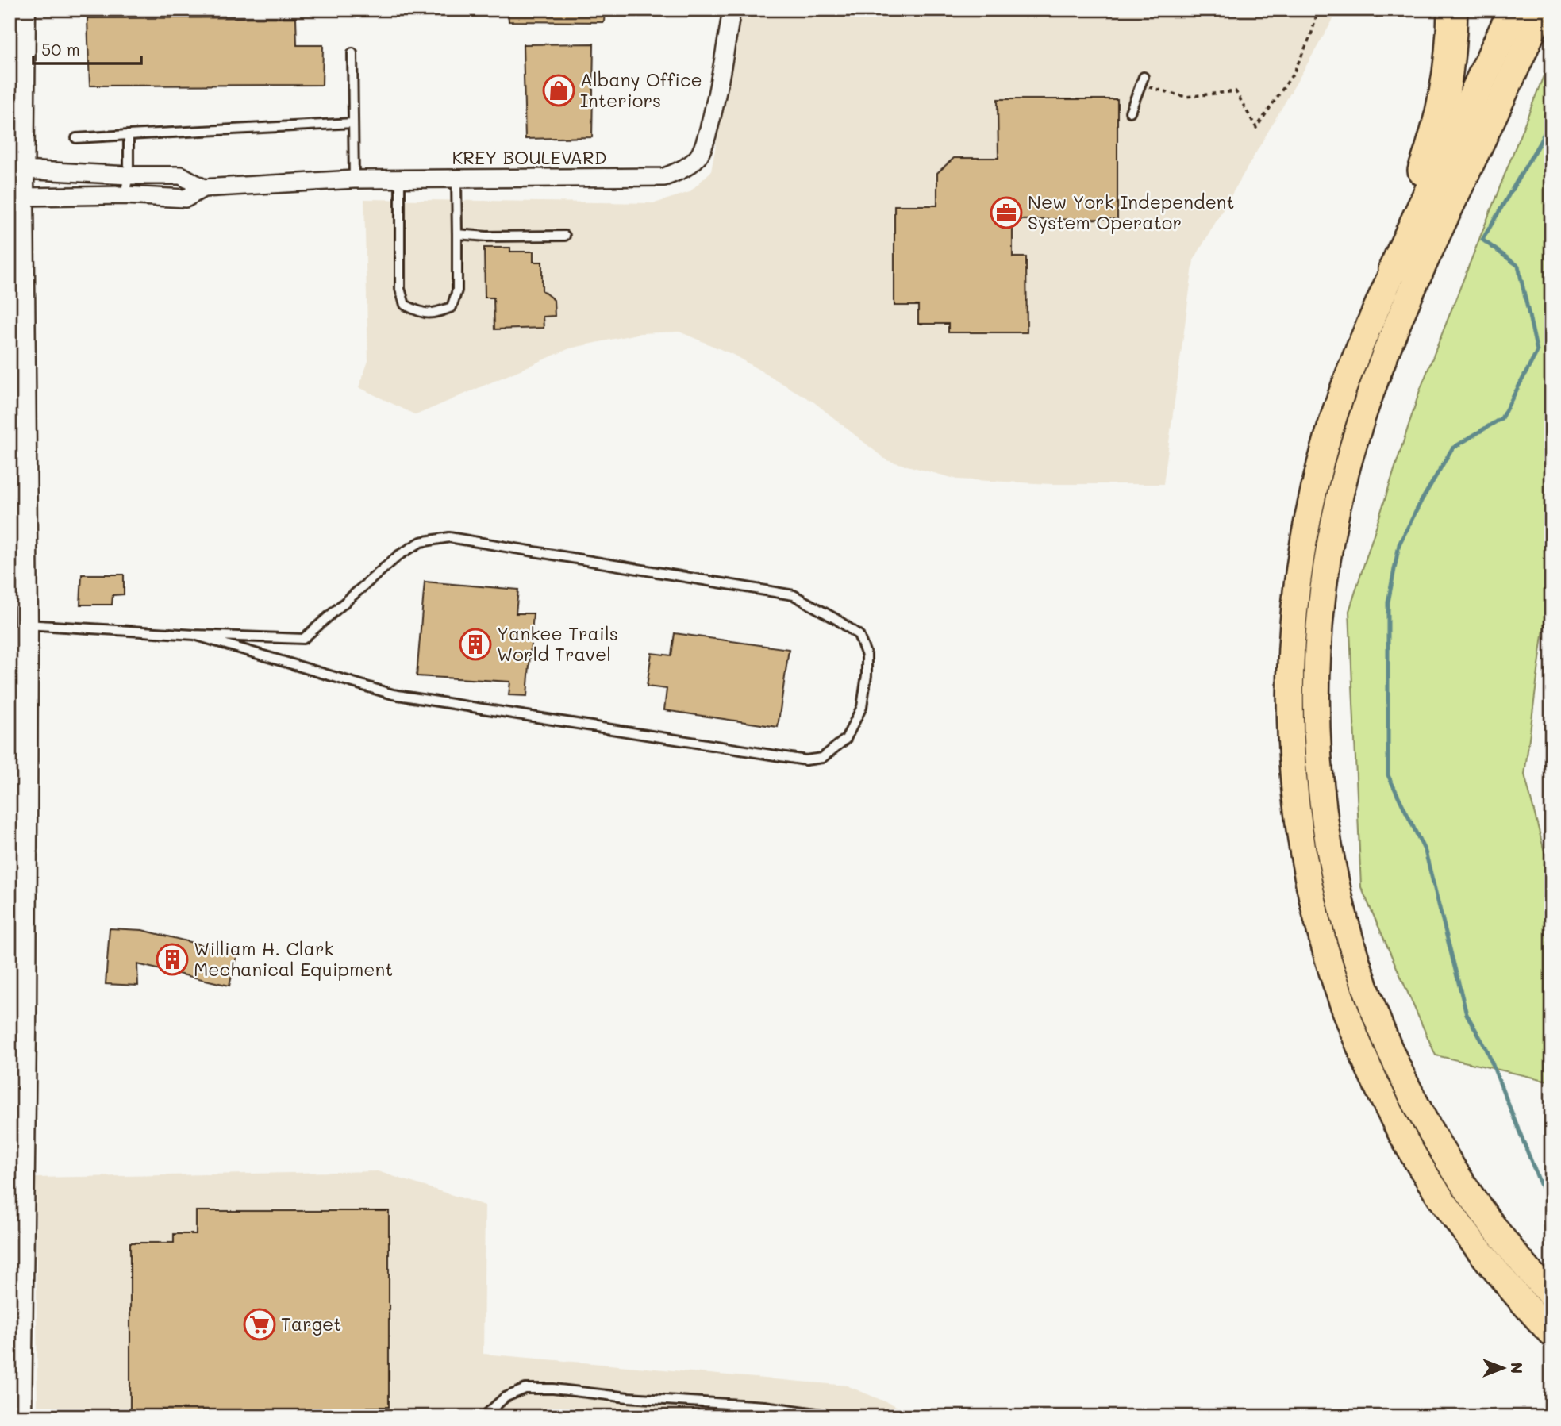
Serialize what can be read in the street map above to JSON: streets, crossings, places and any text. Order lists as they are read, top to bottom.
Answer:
{
  "streets": {
    "street": ["KREY BOULEVARD"]
  },
  "places": {
    "shop": ["Albany Office Interiors"],
    "office": ["New York Independent System Operator"],
    "building": ["Yankee Trails World Travel", "William H. Clark Mechanical Equipment"],
    "supermarket": ["Target"]
  },
  "scale_bar": "50 m",
  "north": "right"
}
